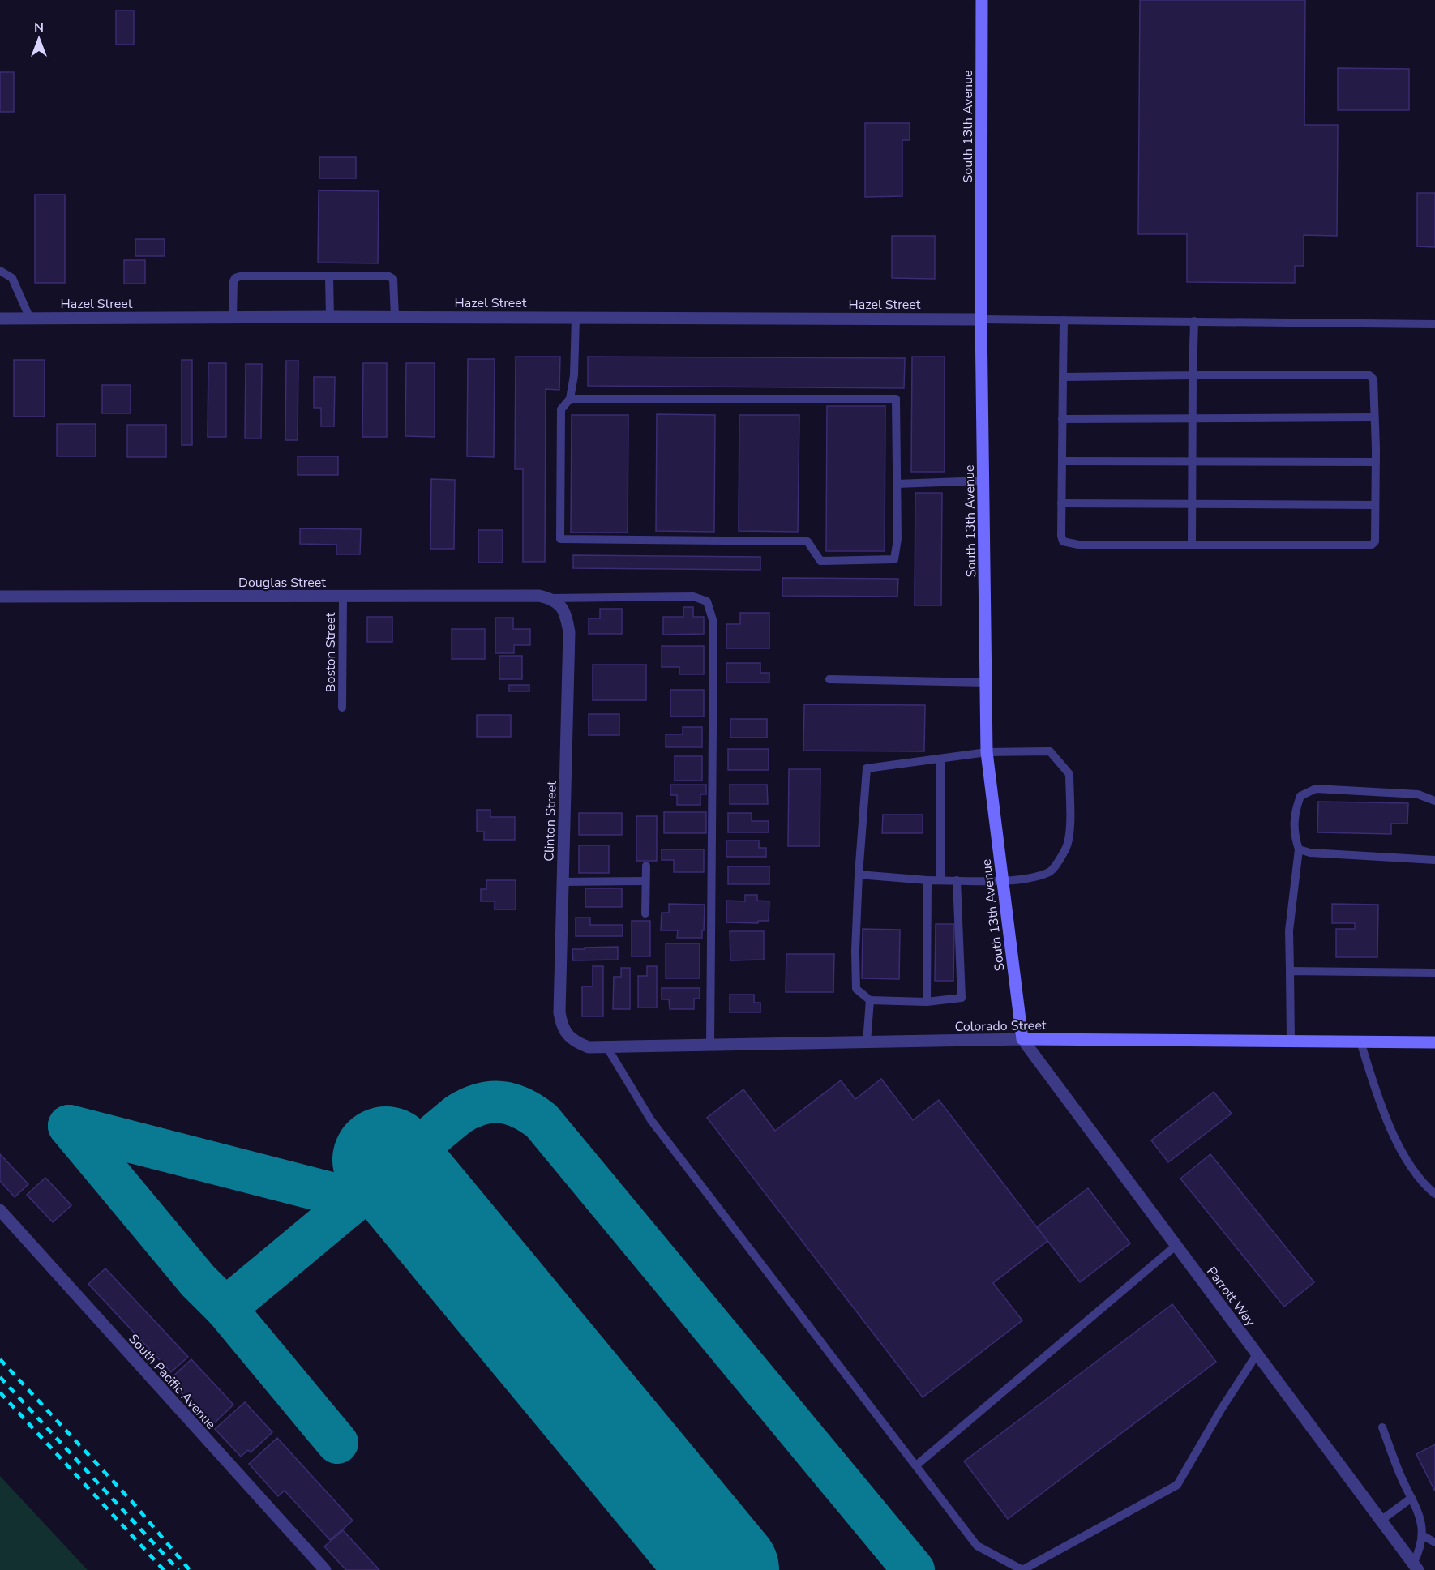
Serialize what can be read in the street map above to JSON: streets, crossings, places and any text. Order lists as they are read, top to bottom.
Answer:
{
  "streets": {
    "main road": ["South 13th Avenue", "Colorado Street"],
    "street": [
      "Hazel Street",
      "Douglas Street",
      "Clinton Street",
      "Parrott Way",
      "South Pacific Avenue"
    ],
    "lane": ["Boston Street"]
  },
  "crossings": [
    ["South 13th Avenue", "Hazel Street"],
    ["South 13th Avenue", "Colorado Street"],
    ["South 13th Avenue", "Parrott Way"],
    ["Douglas Street", "Boston Street"],
    ["Douglas Street", "Clinton Street"],
    ["Clinton Street", "Colorado Street"],
    ["Colorado Street", "Parrott Way"]
  ],
  "north": "top"
}
